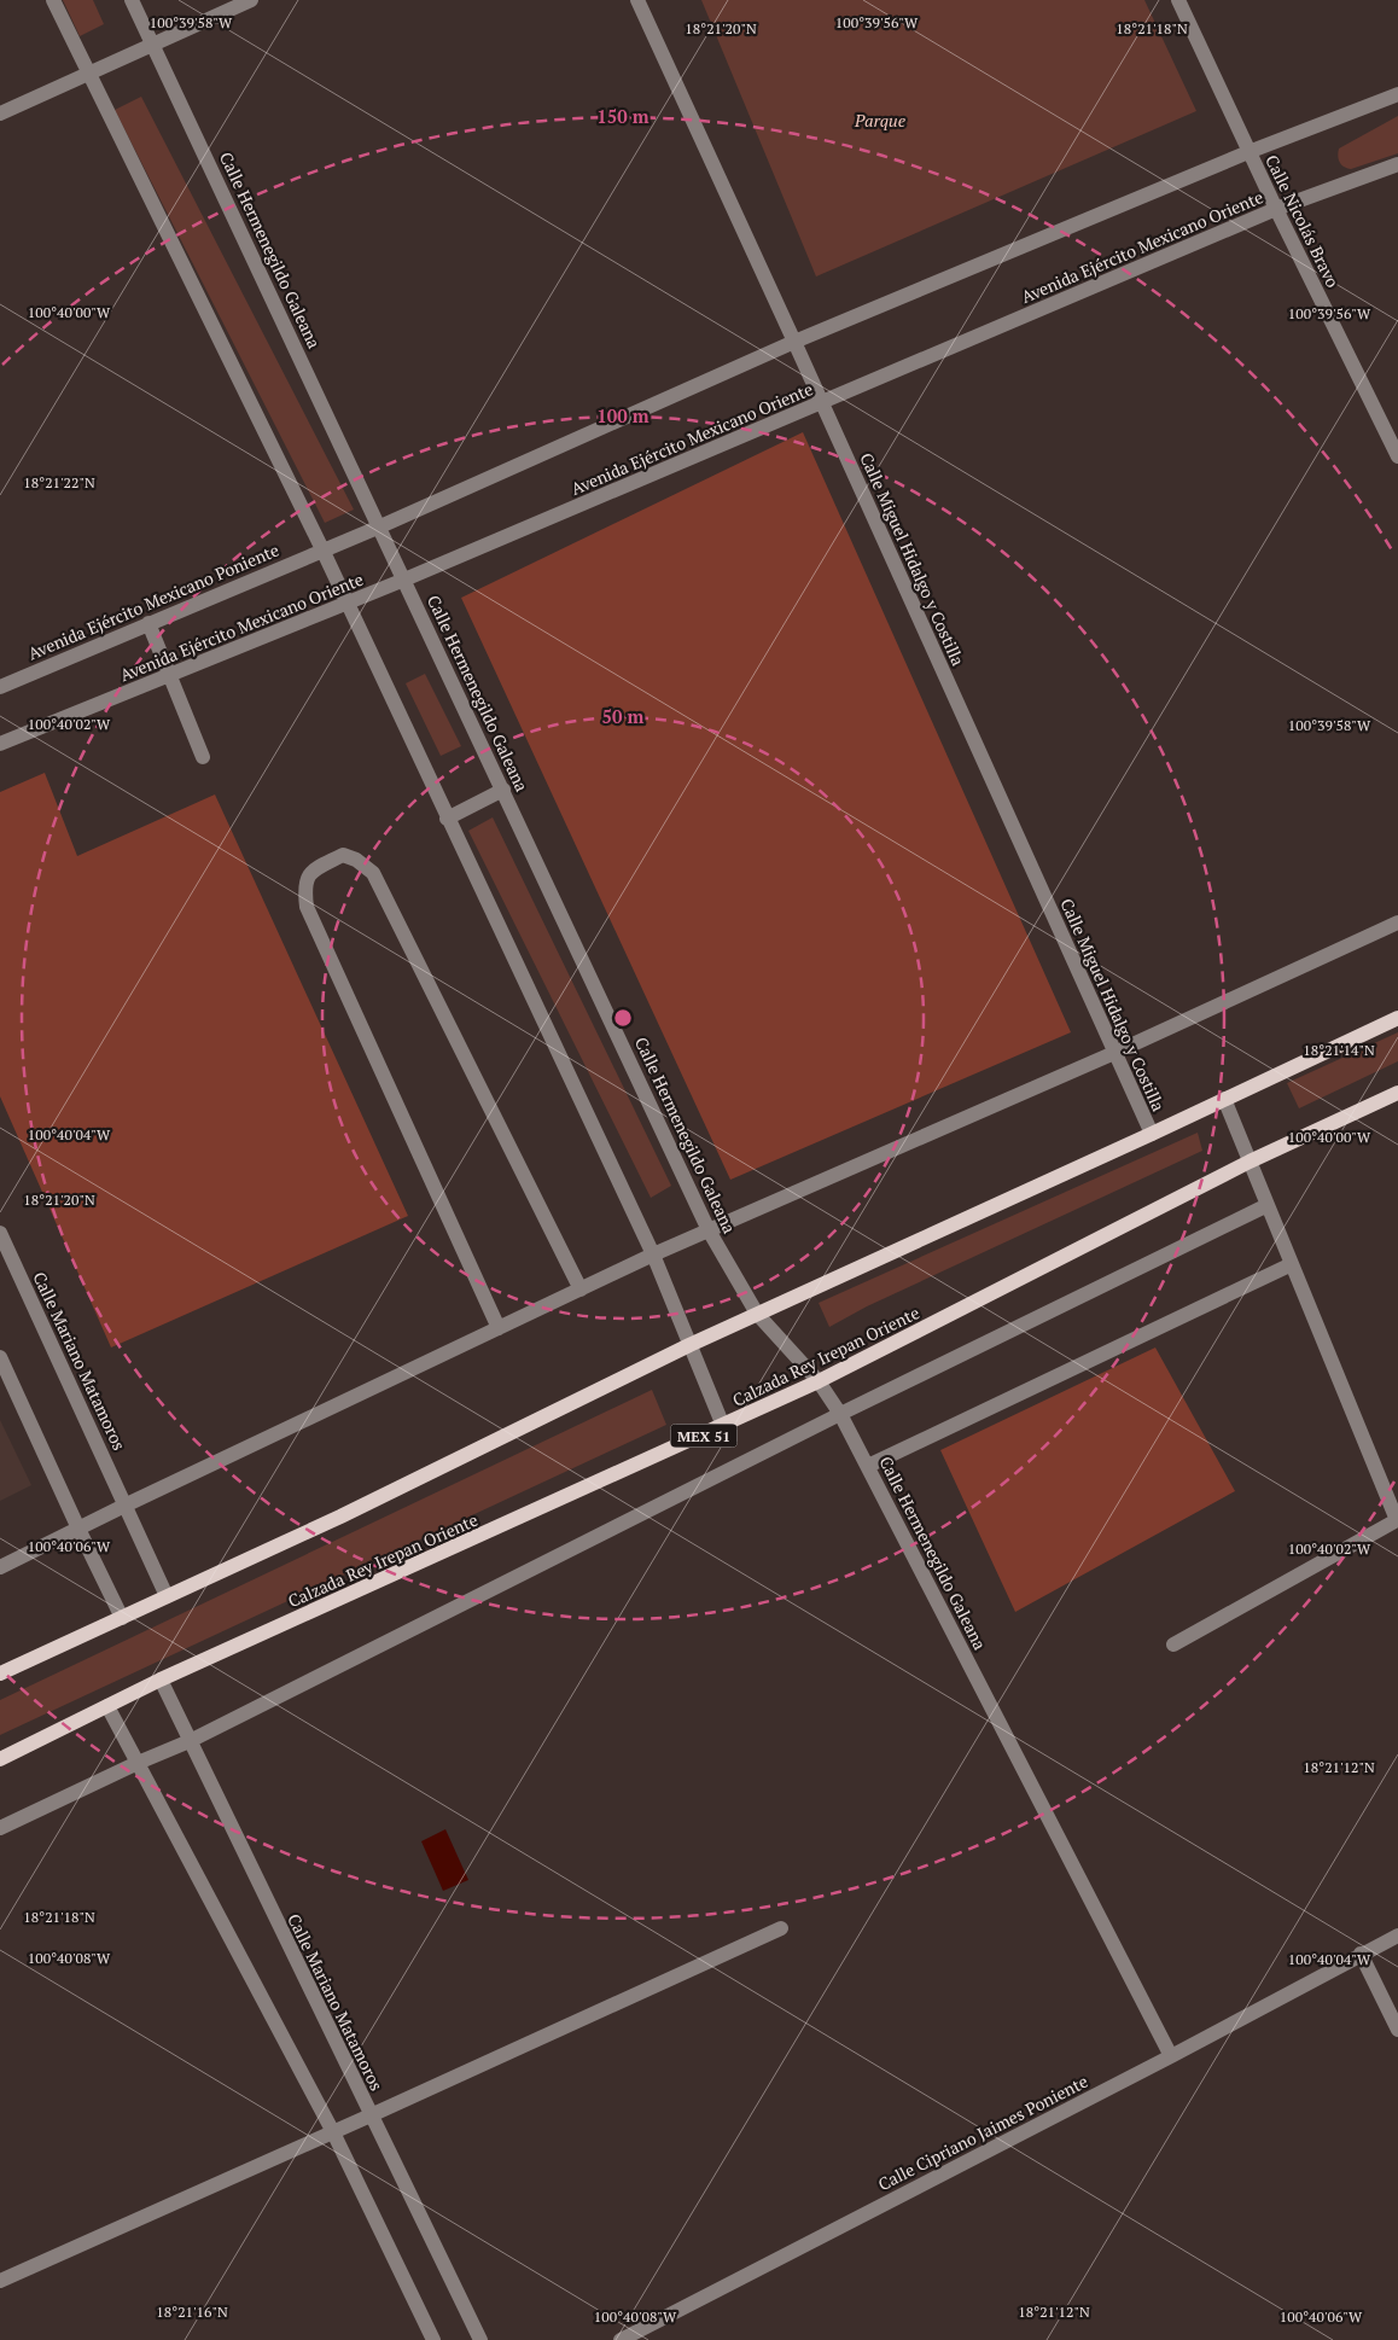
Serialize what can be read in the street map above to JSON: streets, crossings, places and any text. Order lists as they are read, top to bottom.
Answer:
{
  "streets": {
    "main road": ["Calzada Rey Irepan Oriente", "MEX 51"],
    "street": [
      "Calle Nicolás Bravo",
      "Avenida Ejército Mexicano Oriente",
      "Calle Hermenegildo Galeana",
      "Calle Miguel Hidalgo y Costilla",
      "Avenida Ejército Mexicano Poniente",
      "Calle Mariano Matamoros",
      "Calle Cipriano Jaimes Poniente"
    ]
  },
  "crossings": [
    ["Calle Nicolás Bravo", "Avenida Ejército Mexicano Oriente"],
    ["Avenida Ejército Mexicano Oriente", "Calle Hermenegildo Galeana"],
    ["Avenida Ejército Mexicano Oriente", "Calle Miguel Hidalgo y Costilla"],
    ["Calle Hermenegildo Galeana", "Calzada Rey Irepan Oriente"],
    ["Calle Hermenegildo Galeana", "Calle Cipriano Jaimes Poniente"],
    ["Calzada Rey Irepan Oriente", "Calle Mariano Matamoros"]
  ],
  "parks": ["Parque"],
  "coordinates": [
    "100°39'58\"W",
    "100°39'56\"W",
    "18°21'20\"N",
    "18°21'18\"N",
    "100°40'00\"W",
    "18°21'22\"N",
    "100°40'02\"W",
    "18°21'14\"N",
    "100°40'04\"W",
    "100°40'06\"W",
    "18°21'12\"N",
    "100°40'08\"W",
    "18°21'16\"N"
  ],
  "rings": ["150 m", "100 m", "50 m"]
}
